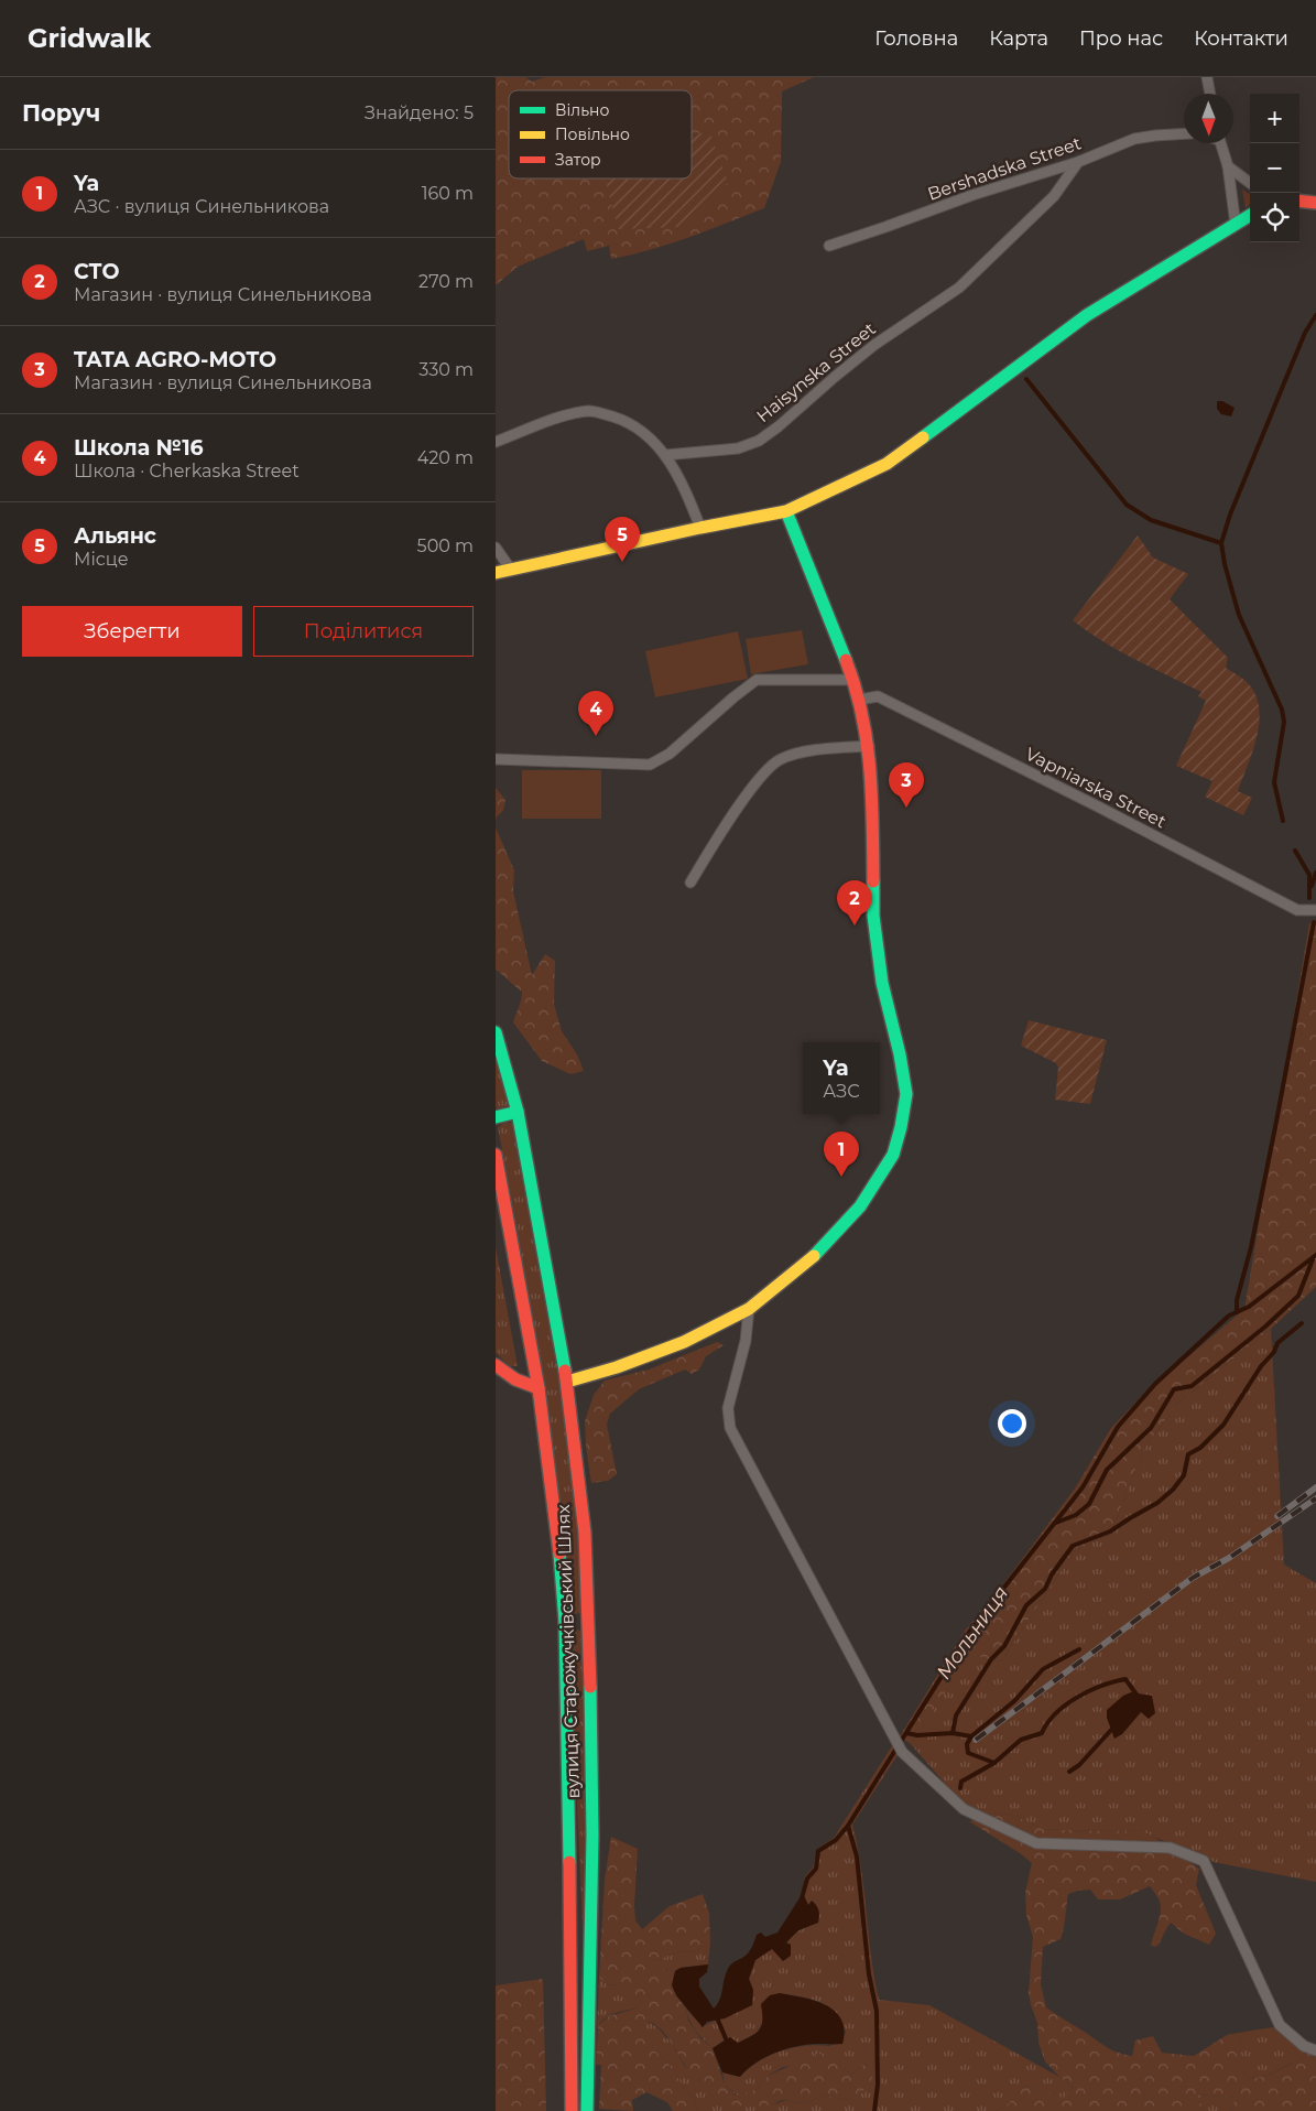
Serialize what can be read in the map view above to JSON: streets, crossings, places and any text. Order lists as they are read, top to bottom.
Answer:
{
  "streets": {
    "main road": ["вулиця Старожучківський Шлях"],
    "street": ["Bershadska Street", "Haisynska Street", "Vapniarska Street"]
  },
  "crossings": [
    ["Bershadska Street", "Haisynska Street"]
  ],
  "water": ["Мольниця"],
  "legend": ["Вільно", "Повільно", "Затор"],
  "north": "bottom",
  "page": {
    "header": "Gridwalk",
    "nav": [
      "Головна",
      "Карта",
      "Про нас",
      "Контакти"
    ],
    "heading": ["Поруч", "Знайдено: 5"],
    "map_buttons": ["+", "−"],
    "list": [
      {
        "mark": "1",
        "name": "Ya",
        "note": "АЗС · вулиця Синельникова",
        "value": "160 m"
      },
      {
        "mark": "2",
        "name": "СТО",
        "note": "Магазин · вулиця Синельникова",
        "value": "270 m"
      },
      {
        "mark": "3",
        "name": "TATA AGRO-MOTO",
        "note": "Магазин · вулиця Синельникова",
        "value": "330 m"
      },
      {
        "mark": "4",
        "name": "Школа №16",
        "note": "Школа · Cherkaska Street",
        "value": "420 m"
      },
      {
        "mark": "5",
        "name": "Альянс",
        "note": "Місце",
        "value": "500 m"
      }
    ],
    "pins": [
      "5",
      "4",
      "3",
      "2",
      "1"
    ],
    "buttons": ["Зберегти", "Поділитися"],
    "popup": ["Ya", "АЗС"]
  }
}
